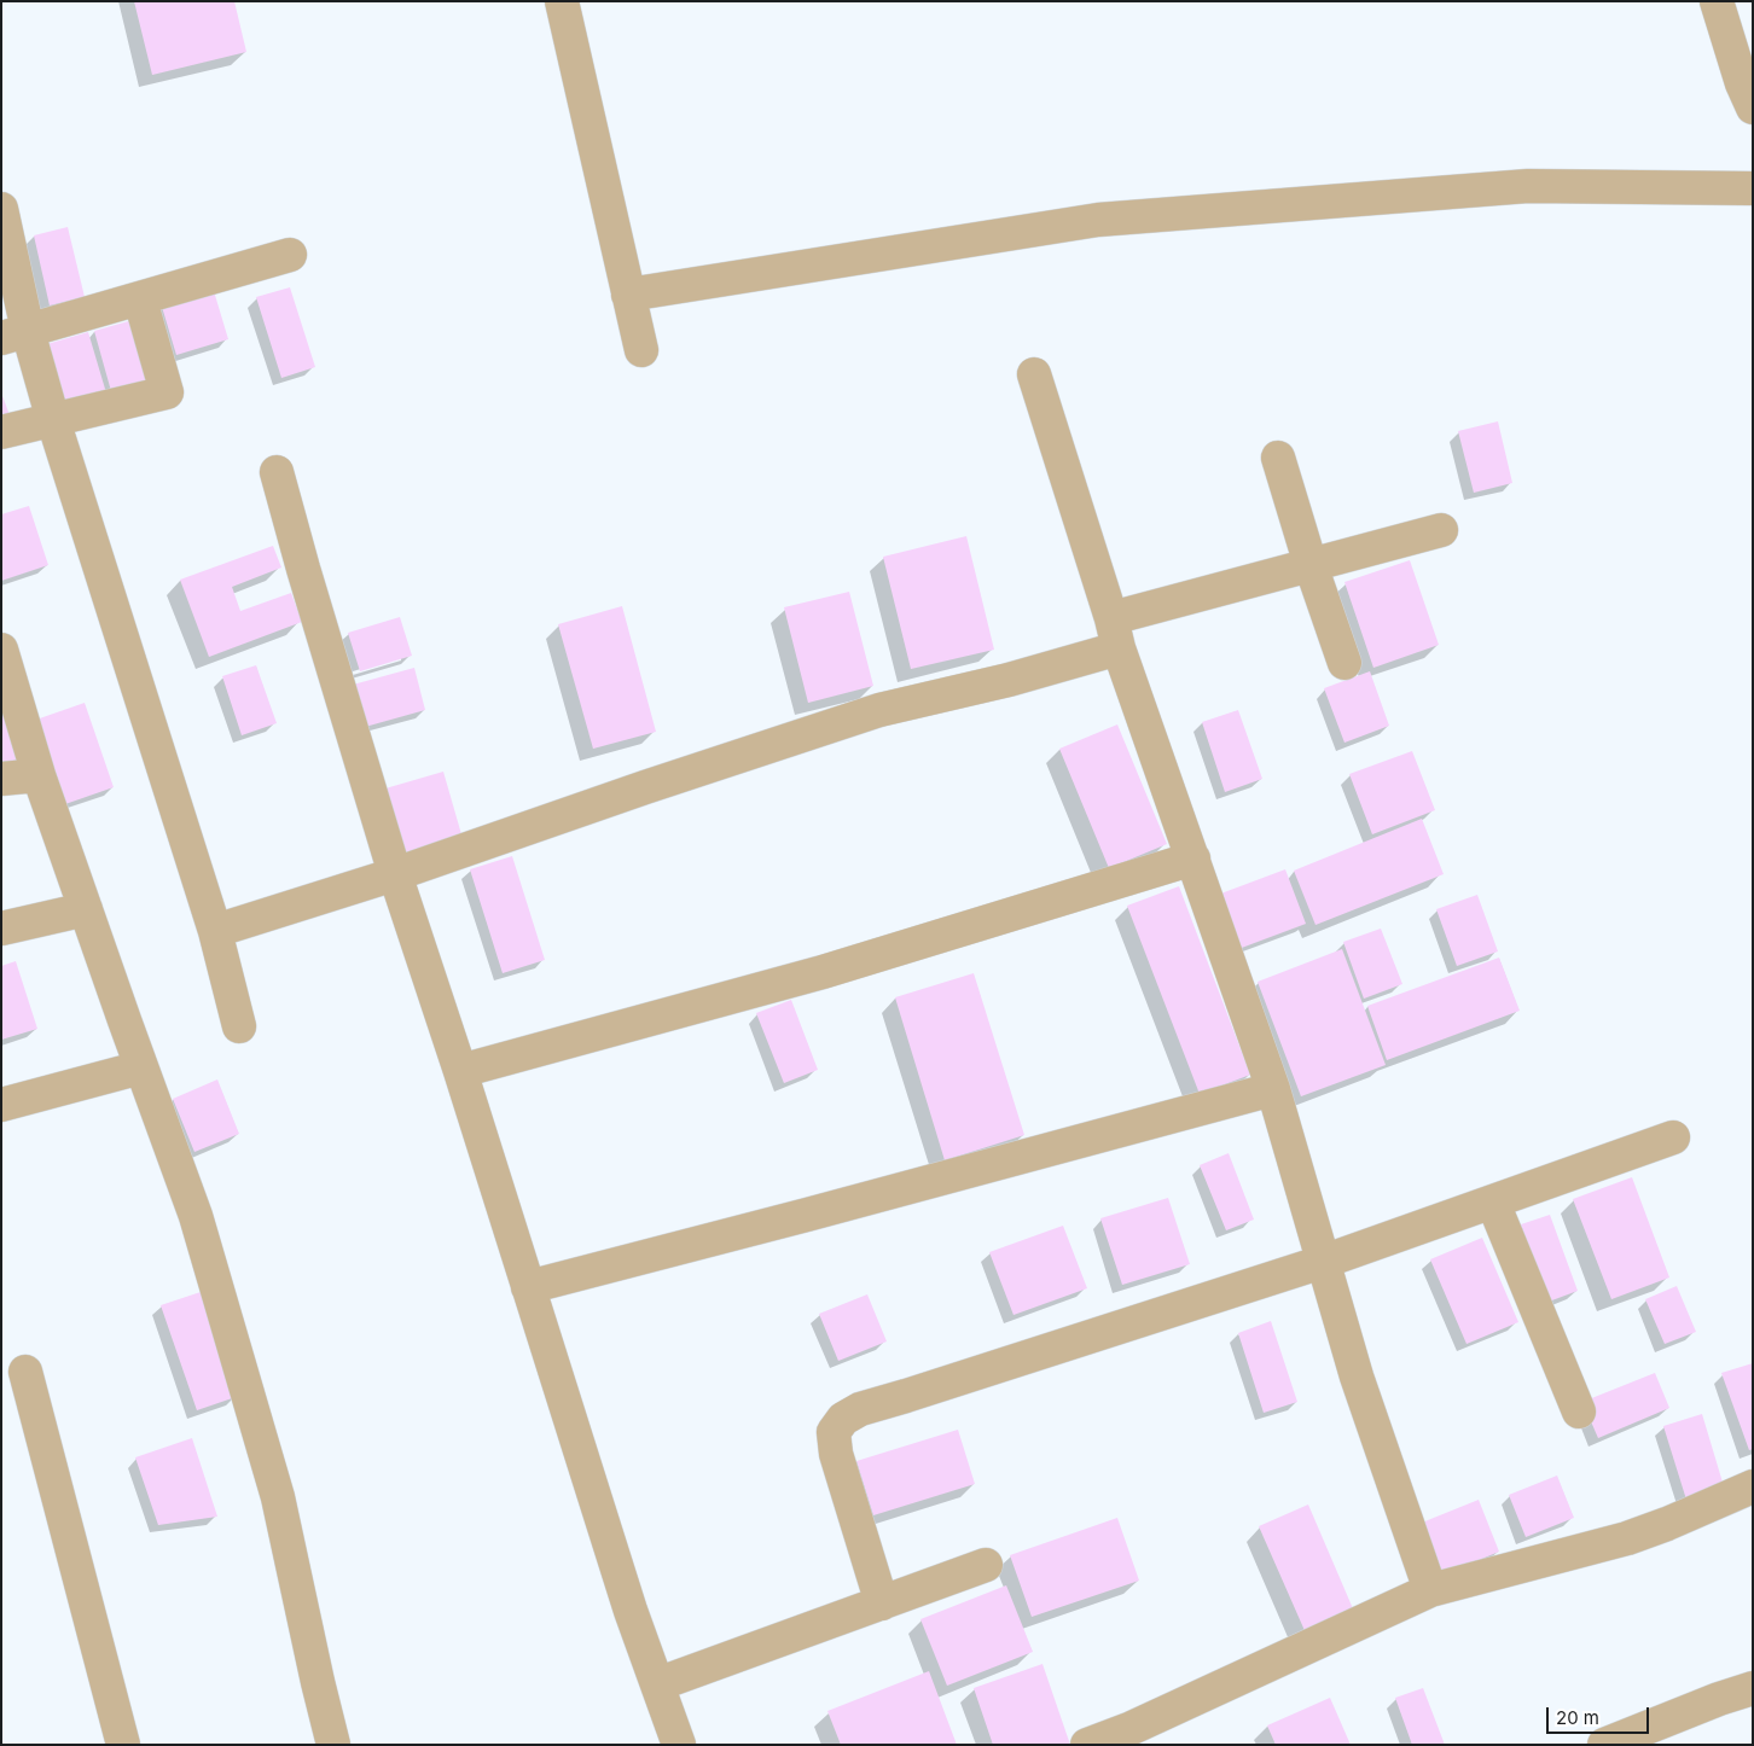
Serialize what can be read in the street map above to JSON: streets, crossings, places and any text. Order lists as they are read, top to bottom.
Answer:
{
  "scale_bar": "20 m"
}
